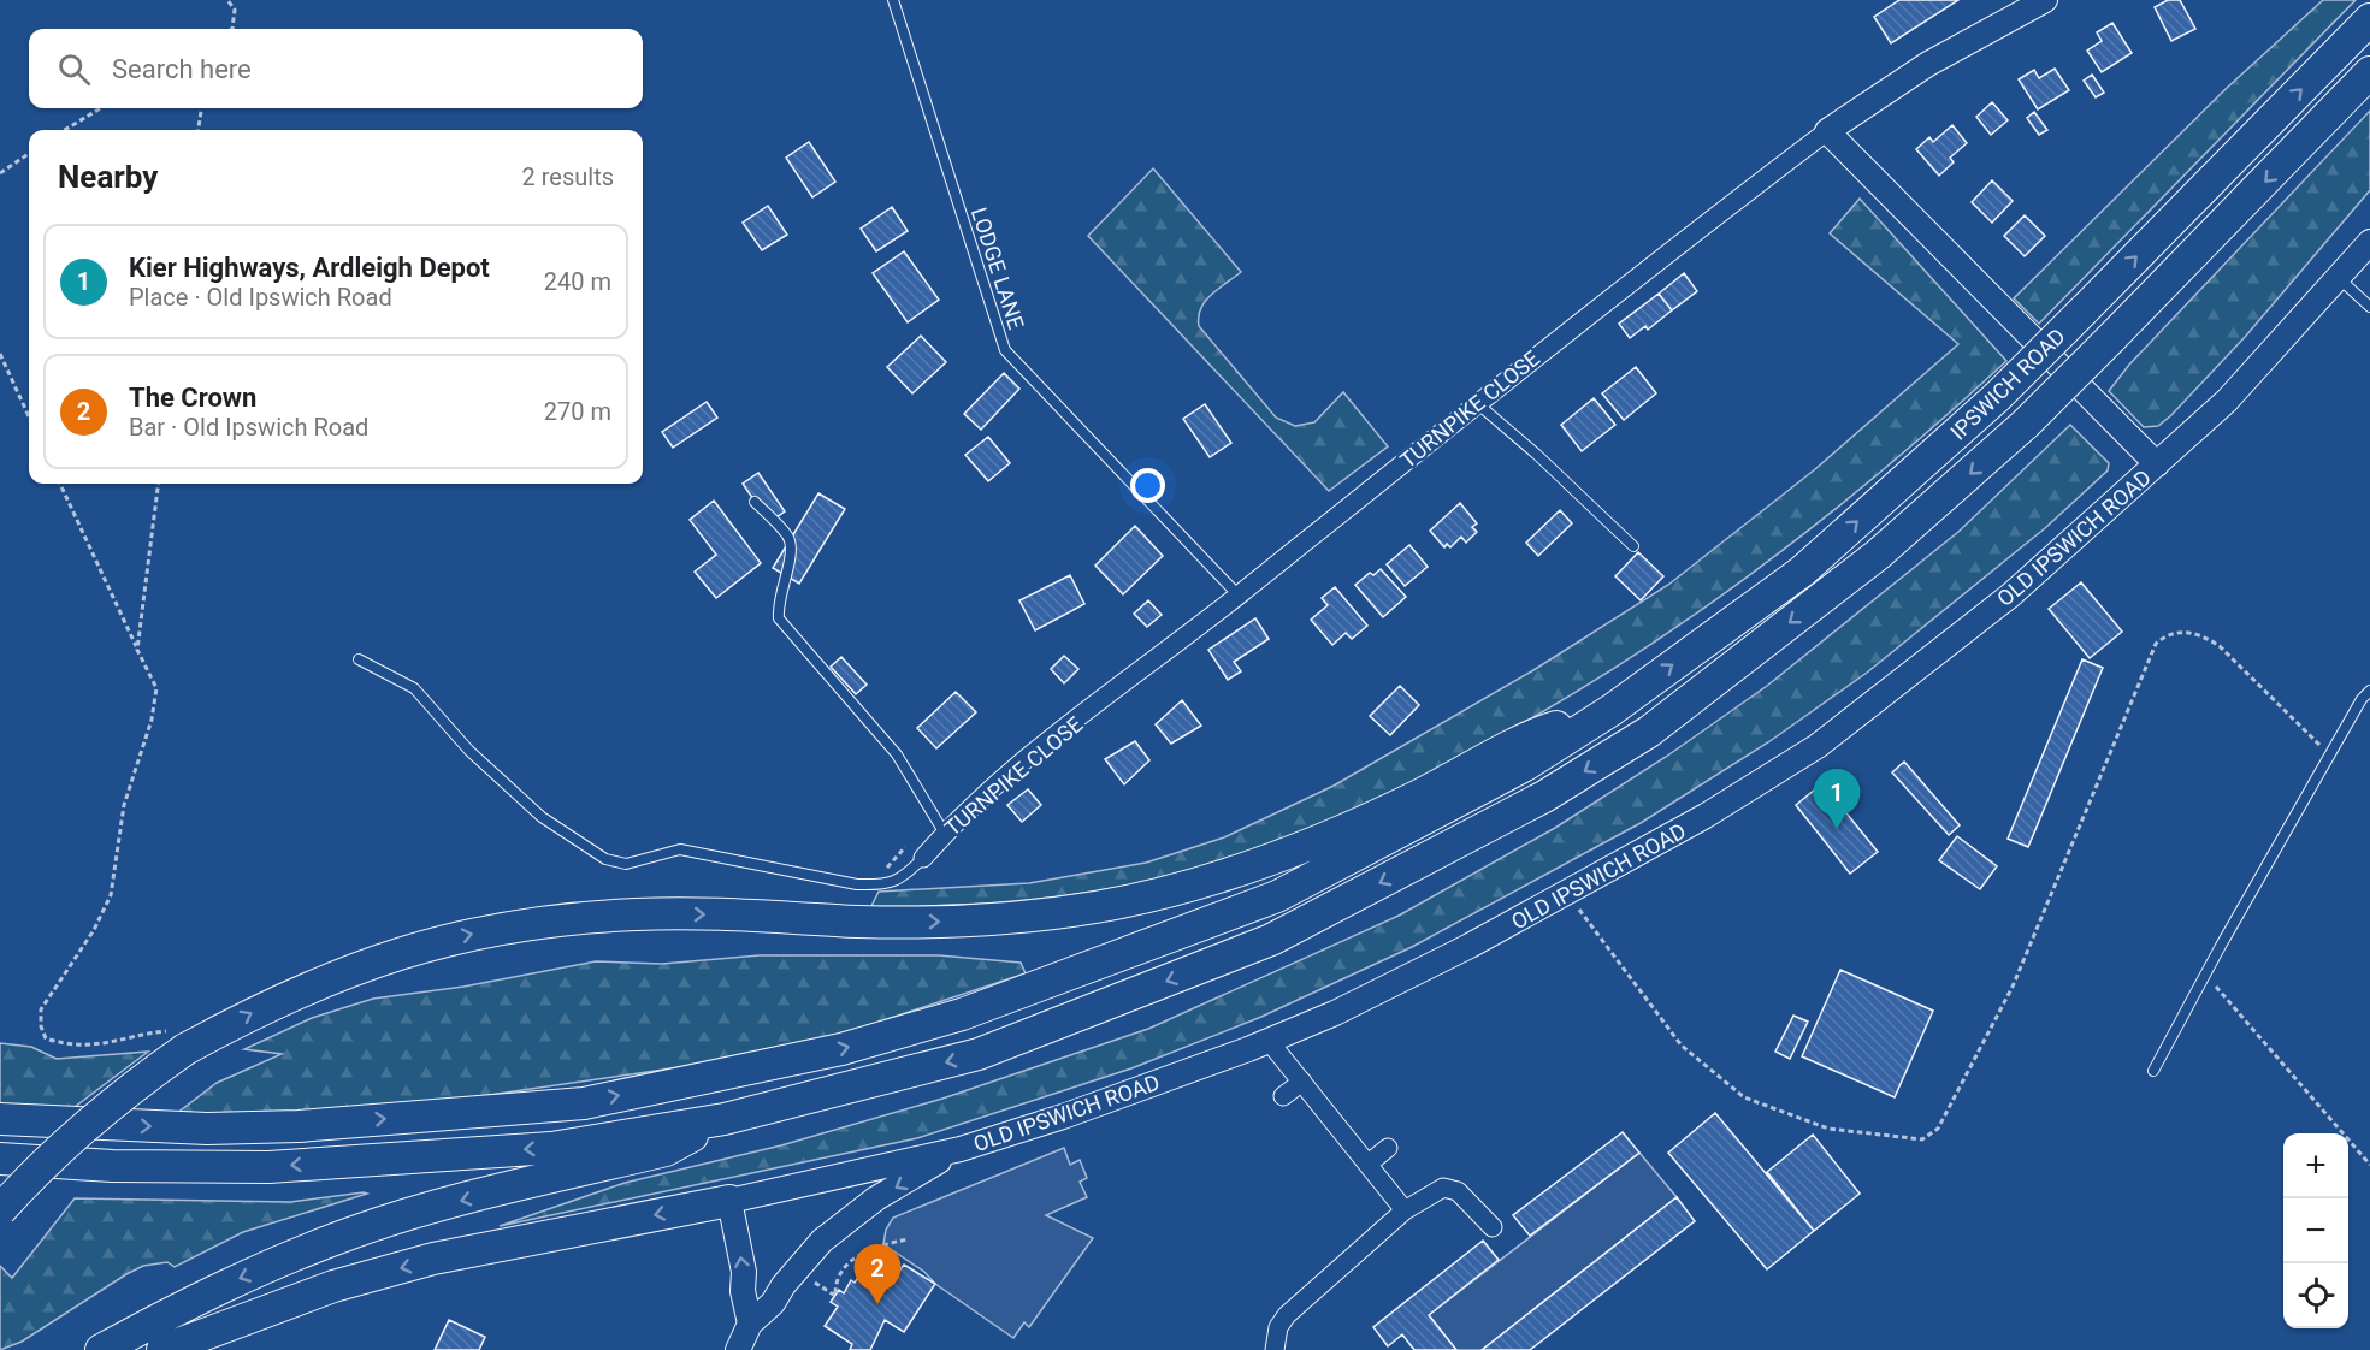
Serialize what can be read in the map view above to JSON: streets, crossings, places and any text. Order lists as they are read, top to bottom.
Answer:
{
  "streets": {
    "highway": ["IPSWICH ROAD"],
    "street": ["TURNPIKE CLOSE", "OLD IPSWICH ROAD"],
    "lane": ["LODGE LANE"]
  },
  "crossings": [
    ["LODGE LANE", "TURNPIKE CLOSE"],
    ["TURNPIKE CLOSE", "OLD IPSWICH ROAD"]
  ],
  "page": {
    "search": "Search here",
    "heading": ["Nearby", "2 results"],
    "list": [
      {
        "mark": "1",
        "name": "Kier Highways, Ardleigh Depot",
        "note": "Place · Old Ipswich Road",
        "value": "240 m"
      },
      {
        "mark": "2",
        "name": "The Crown",
        "note": "Bar · Old Ipswich Road",
        "value": "270 m"
      }
    ],
    "pins": ["1", "2"],
    "map_buttons": ["+", "−"]
  }
}
